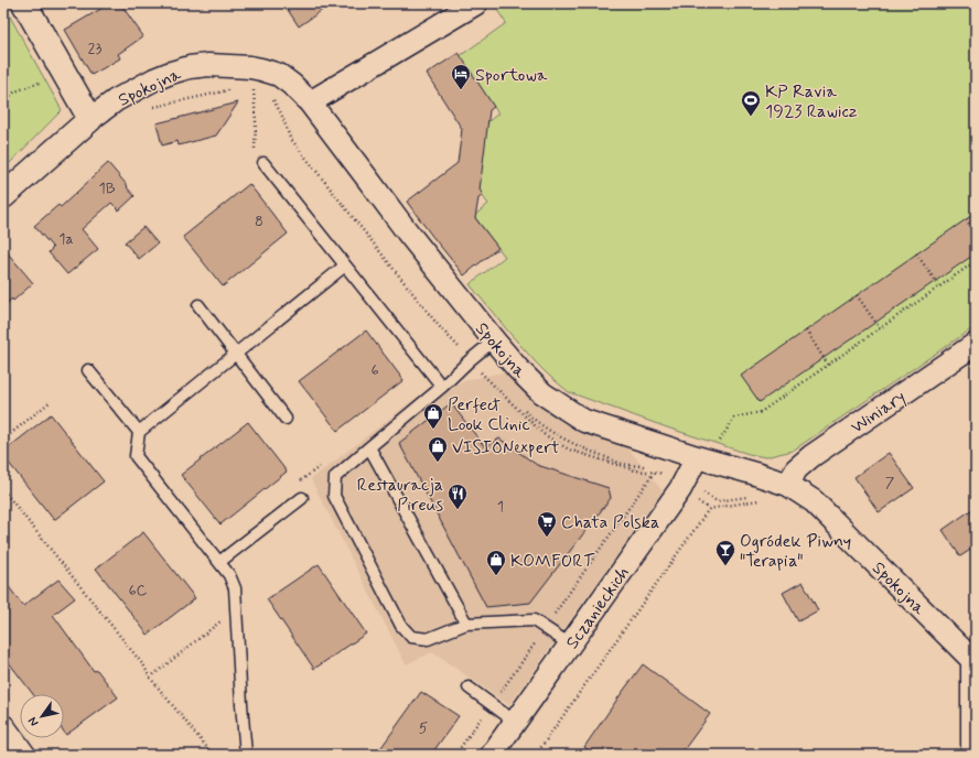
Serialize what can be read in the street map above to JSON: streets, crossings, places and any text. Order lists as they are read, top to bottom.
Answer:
{
  "streets": {
    "street": ["Spokojna", "Winiary", "Sczanieckich"]
  },
  "crossings": [
    ["Spokojna", "Winiary"],
    ["Spokojna", "Sczanieckich"]
  ],
  "places": {
    "hotel": ["Sportowa"],
    "sports": ["KP Ravia 1923 Rawicz"],
    "shop": ["Perfect Look Clinic", "VISIONexpert", "KOMFORT"],
    "restaurant": ["Restauracja Pireus"],
    "supermarket": ["Chata Polska"],
    "bar": ["Ogródek Piwny \"Terapia\""]
  },
  "house_numbers": [
    "23",
    "1B",
    "8",
    "1a",
    "6",
    "7",
    "1",
    "6C",
    "5"
  ],
  "north": "bottom left"
}
